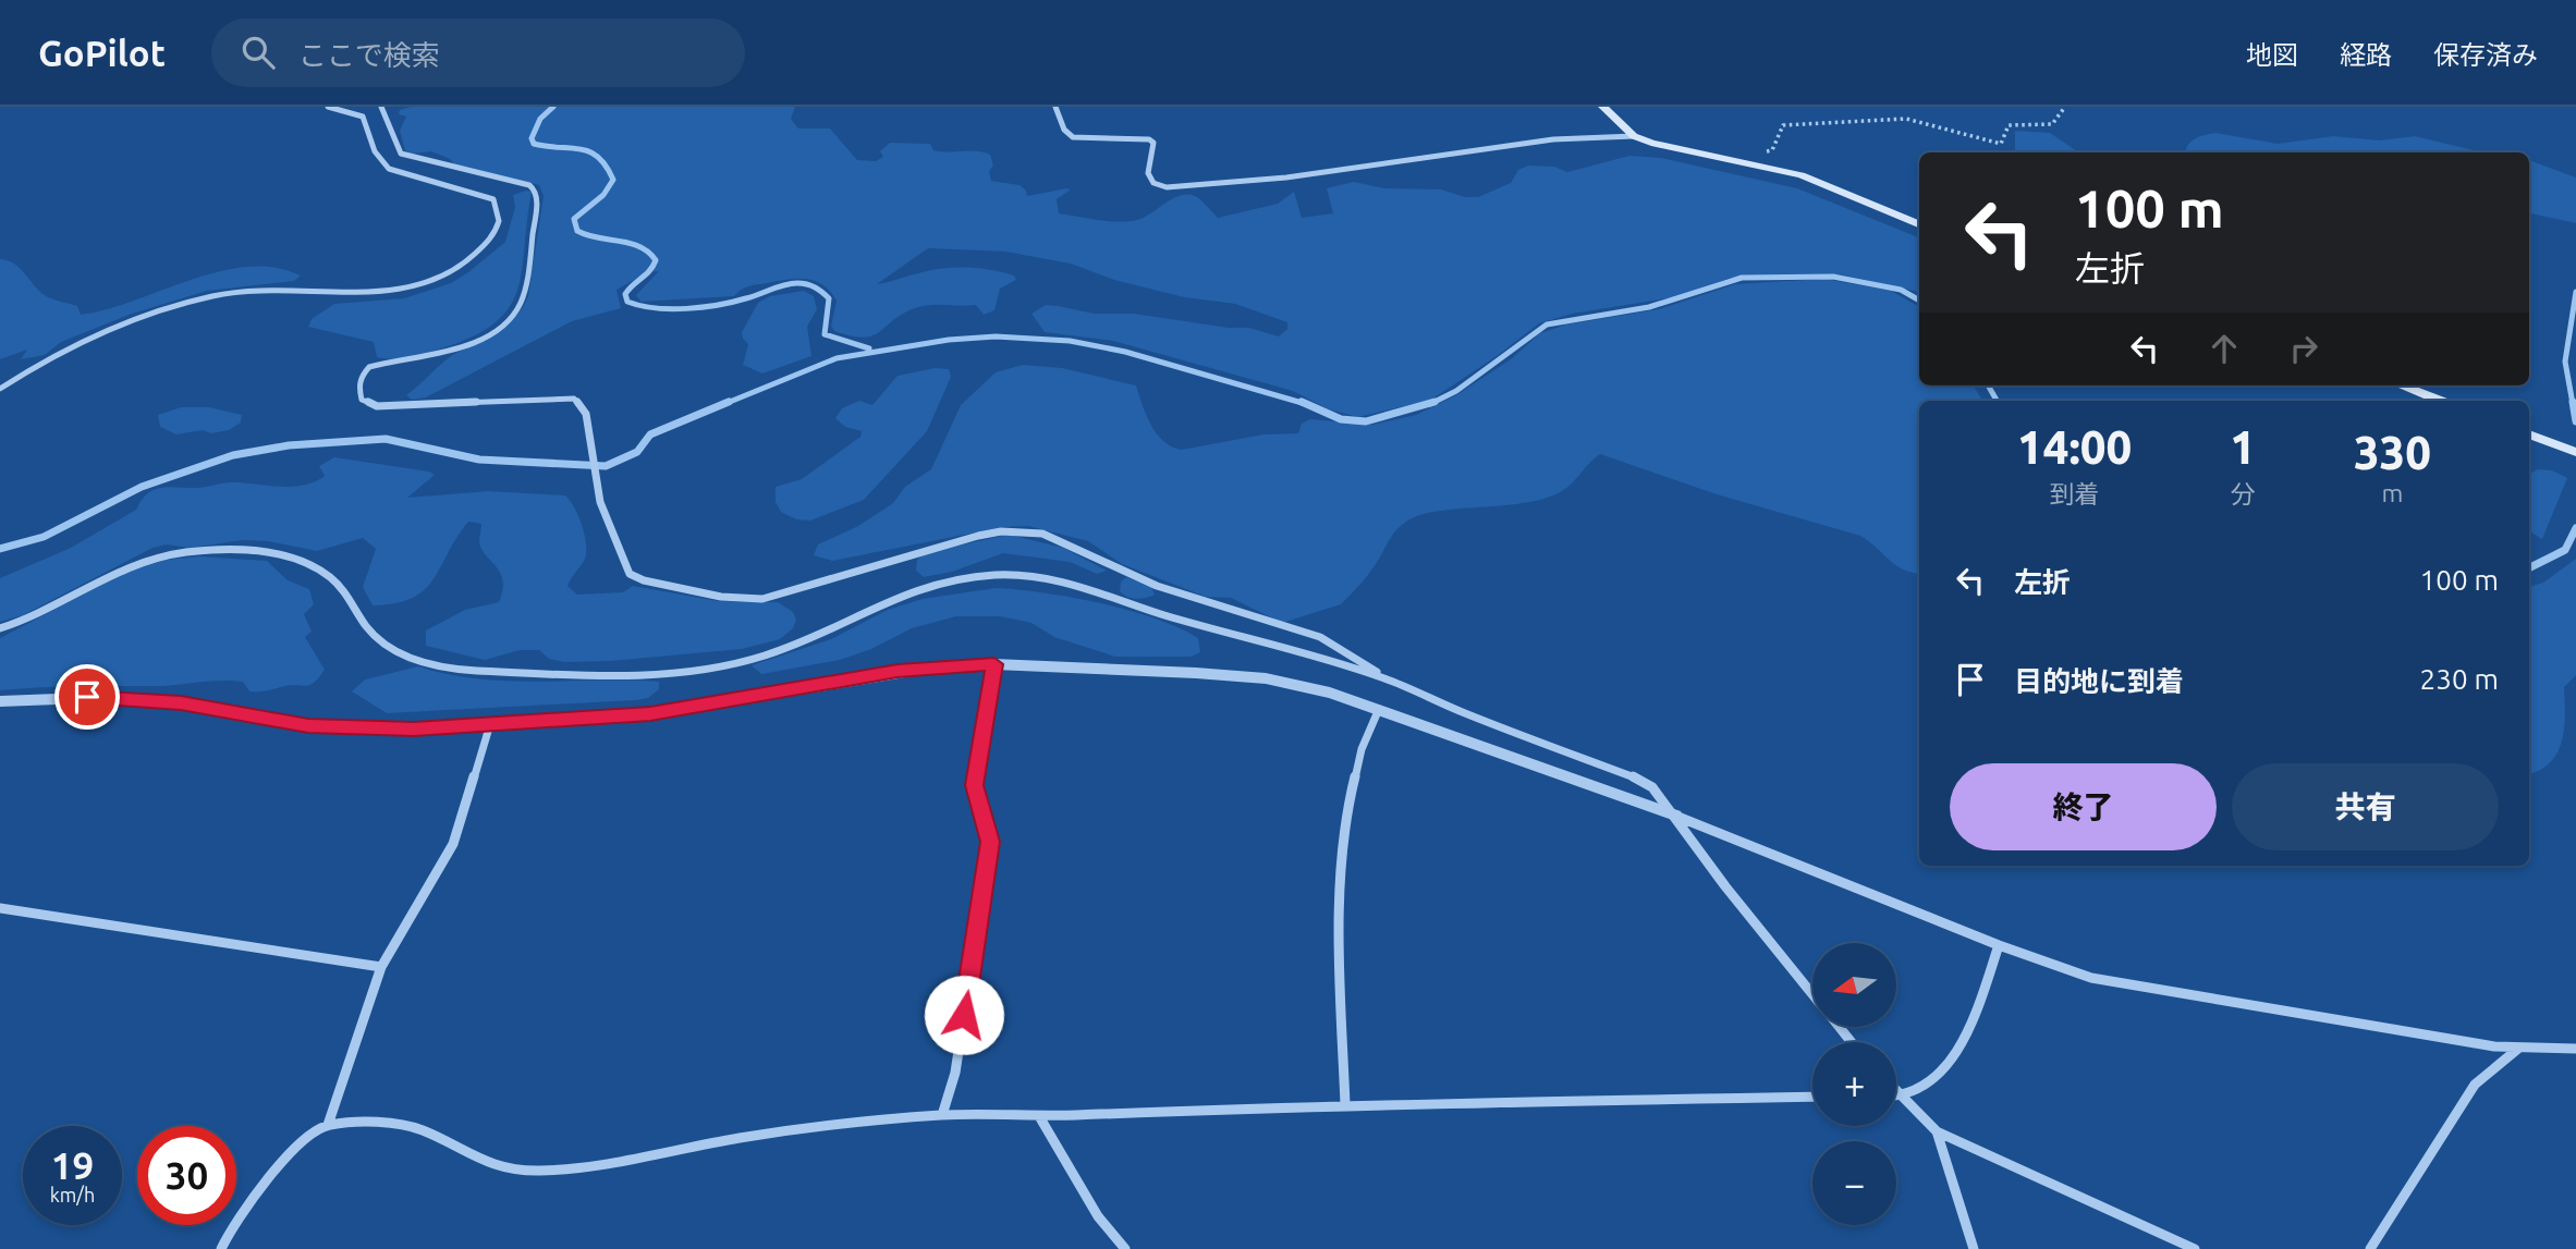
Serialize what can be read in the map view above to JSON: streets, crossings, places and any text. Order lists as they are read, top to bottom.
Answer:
{
  "north": "left",
  "page": {
    "header": "GoPilot",
    "search": "ここで検索",
    "nav": ["地図", "経路", "保存済み"],
    "turn": ["100 m", "左折"],
    "eta": [
      "14:00",
      "到着",
      "1",
      "分",
      "330",
      "m"
    ],
    "list": [
      {
        "name": "左折",
        "value": "100 m"
      },
      {
        "name": "目的地に到着",
        "value": "230 m"
      }
    ],
    "buttons": ["終了", "共有"],
    "map_buttons": ["+", "−"],
    "speed": "19 km/h",
    "limit": "30"
  }
}
